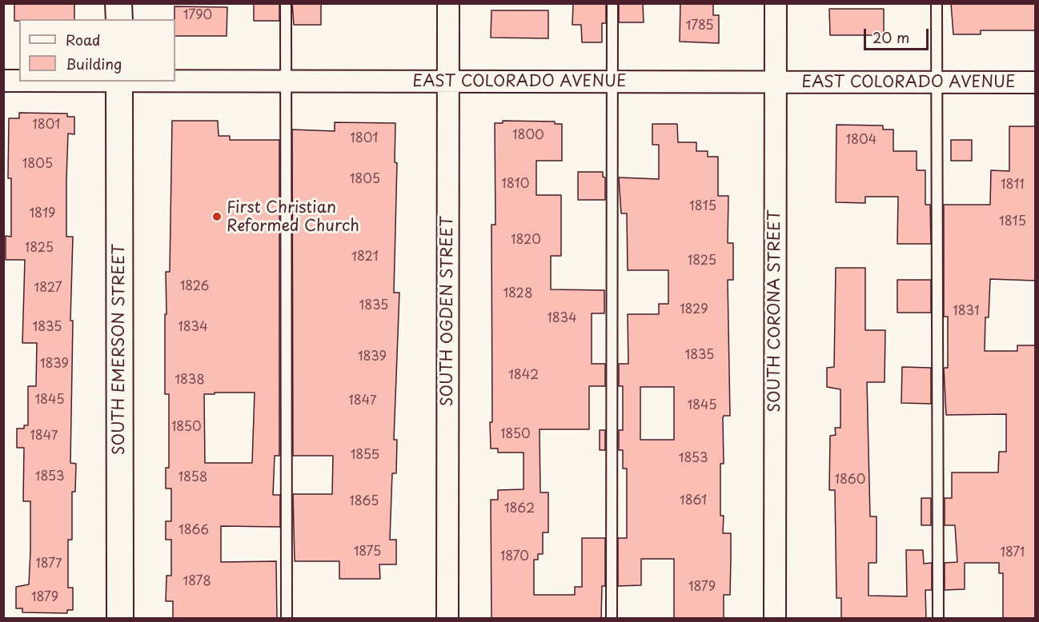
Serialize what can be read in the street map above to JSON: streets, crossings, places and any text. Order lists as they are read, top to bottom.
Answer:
{
  "streets": {
    "street": [
      "EAST COLORADO AVENUE",
      "SOUTH OGDEN STREET",
      "SOUTH CORONA STREET",
      "SOUTH EMERSON STREET"
    ]
  },
  "crossings": [
    ["EAST COLORADO AVENUE", "SOUTH OGDEN STREET"],
    ["EAST COLORADO AVENUE", "SOUTH CORONA STREET"]
  ],
  "places": ["First Christian Reformed Church"],
  "house_numbers": [
    "1790",
    "1785",
    "1801",
    "1800",
    "1801",
    "1804",
    "1805",
    "1805",
    "1810",
    "1811",
    "1815",
    "1819",
    "1815",
    "1820",
    "1825",
    "1821",
    "1825",
    "1826",
    "1827",
    "1828",
    "1835",
    "1829",
    "1831",
    "1834",
    "1835",
    "1834",
    "1835",
    "1839",
    "1839",
    "1842",
    "1838",
    "1845",
    "1847",
    "1845",
    "1850",
    "1850",
    "1847",
    "1855",
    "1853",
    "1853",
    "1858",
    "1860",
    "1861",
    "1865",
    "1862",
    "1866",
    "1875",
    "1871",
    "1870",
    "1877",
    "1878",
    "1879",
    "1879"
  ],
  "legend": ["Road", "Building"],
  "scale_bar": "20 m"
}
